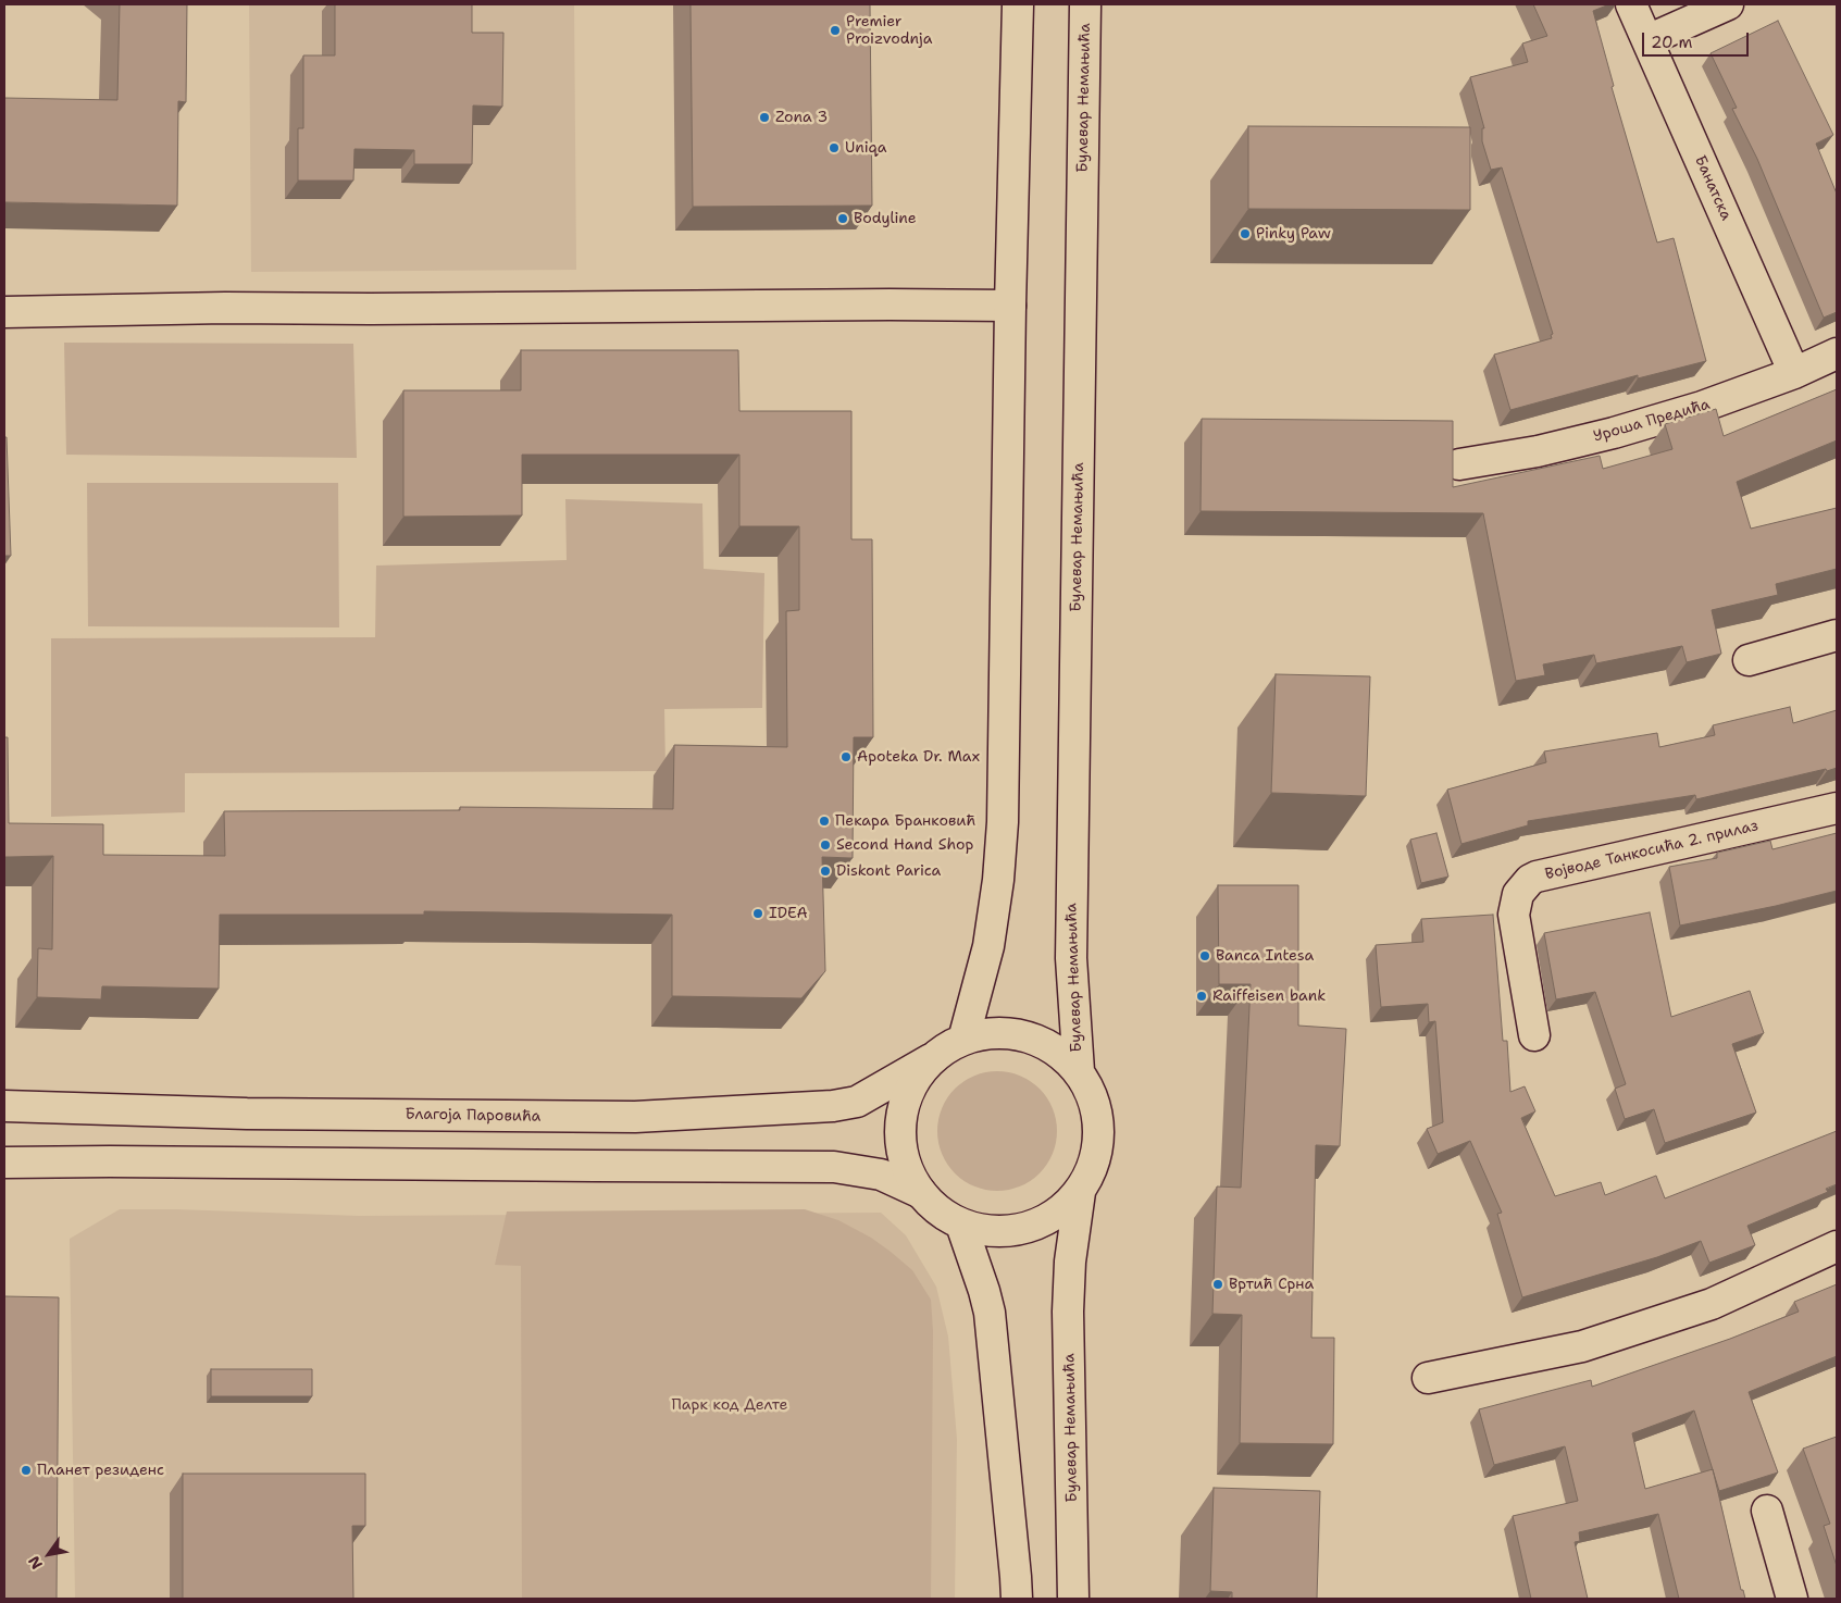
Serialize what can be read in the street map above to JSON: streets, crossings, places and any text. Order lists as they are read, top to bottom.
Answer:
{
  "streets": {
    "street": [
      "Булевар Немањића",
      "Банатска",
      "Уроша Предића",
      "Војводе Танкосића 2. прилаз",
      "Благоја Паровића"
    ]
  },
  "crossings": [
    ["Булевар Немањића", "Благоја Паровића"],
    ["Банатска", "Уроша Предића"]
  ],
  "parks": ["Парк код Делте"],
  "places": [
    "Premier Proizvodnja",
    "Zona 3",
    "Uniqa",
    "Bodyline",
    "Pinky Paw",
    "Apoteka Dr. Max",
    "Пекара Бранковић",
    "Second Hand Shop",
    "Diskont Parica",
    "IDEA",
    "Banca Intesa",
    "Raiffeisen bank",
    "Вртић Срна",
    "Планет резиденс"
  ],
  "scale_bar": "20 m",
  "north": "bottom left"
}
